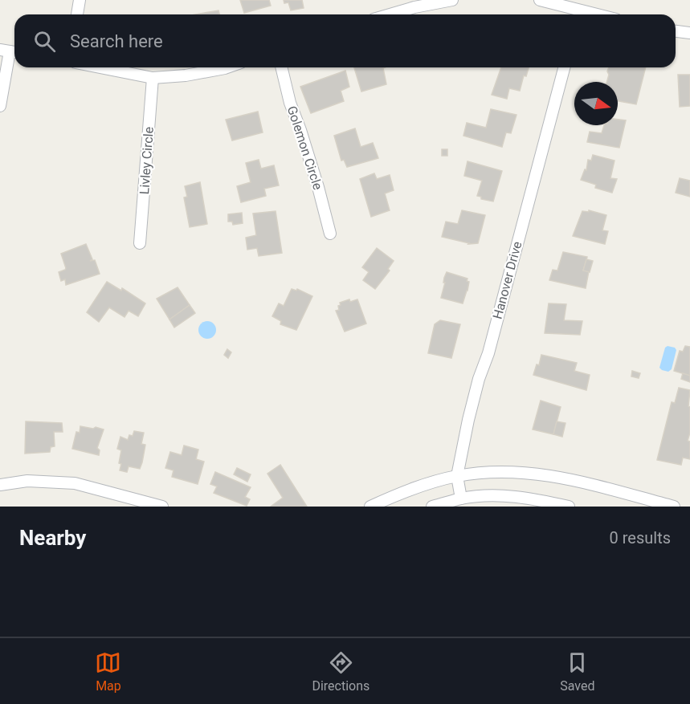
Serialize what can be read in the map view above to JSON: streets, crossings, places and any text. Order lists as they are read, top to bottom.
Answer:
{
  "streets": {
    "street": ["Golemon Circle", "Livley Circle", "Hanover Drive"]
  },
  "north": "right",
  "page": {
    "search": "Search here",
    "heading": ["Nearby", "0 results"],
    "nav": ["Map", "Directions", "Saved"]
  }
}
